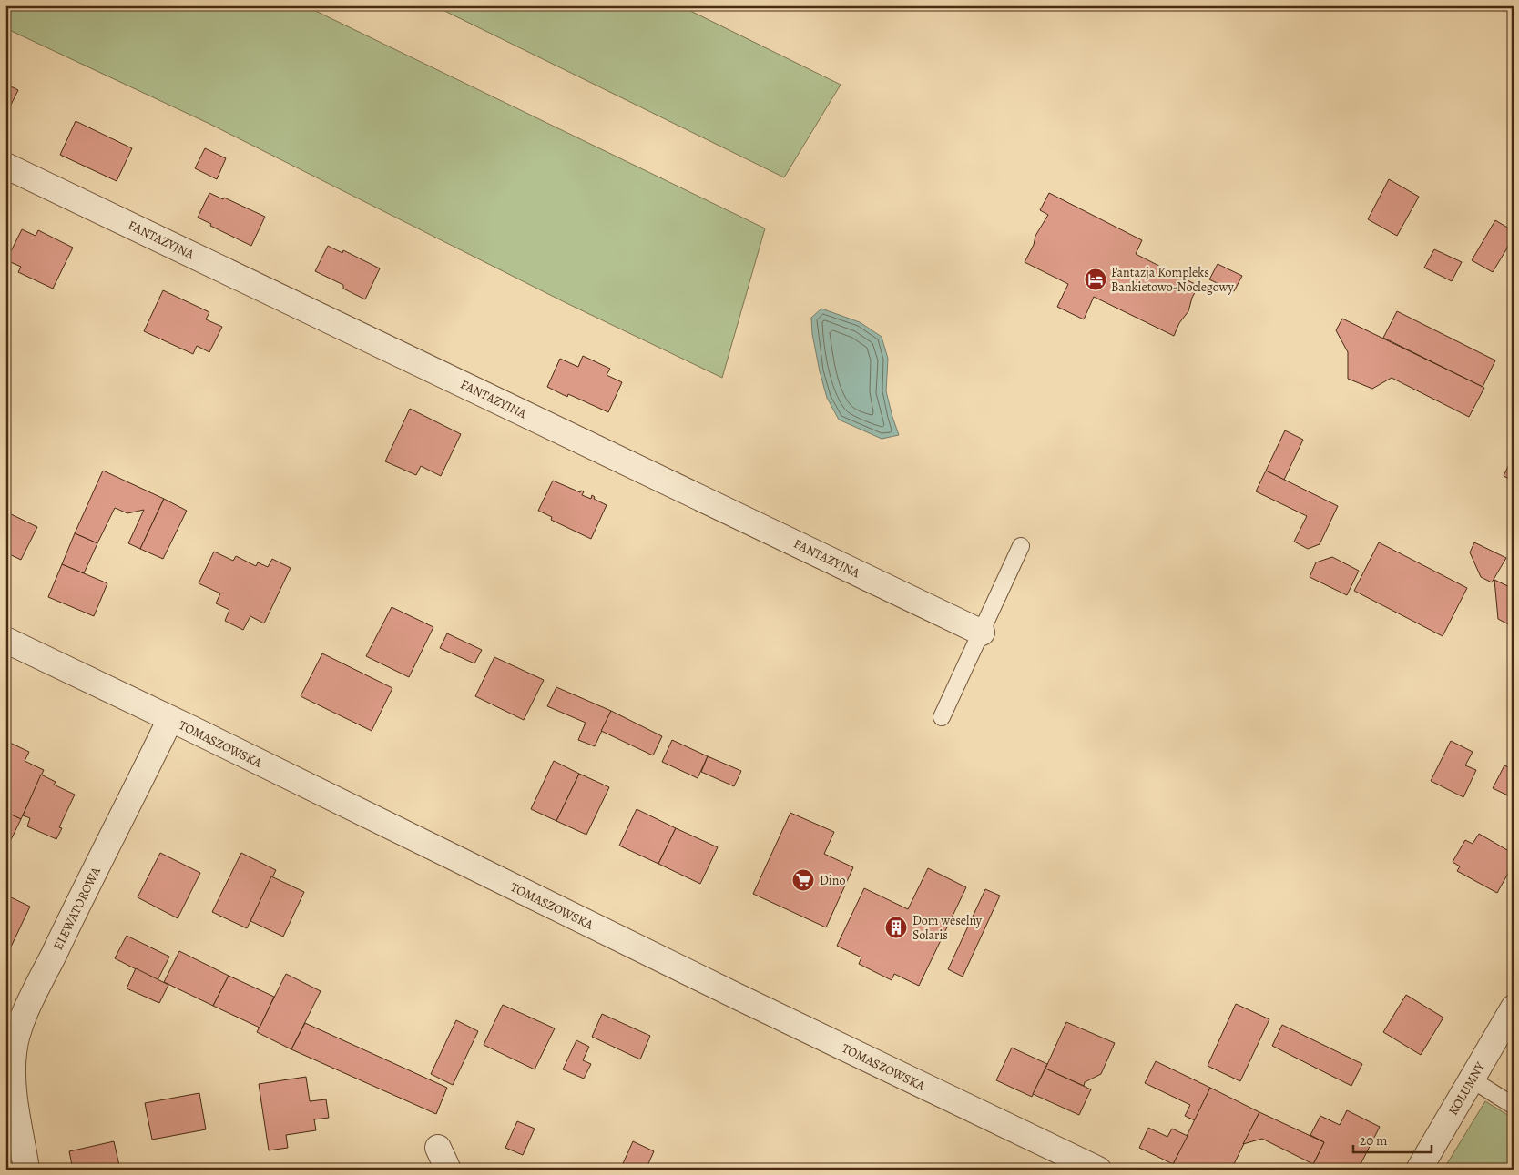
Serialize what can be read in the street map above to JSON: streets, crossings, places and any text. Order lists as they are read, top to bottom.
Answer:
{
  "streets": {
    "street": [
      "FANTAZYJNA",
      "TOMASZOWSKA",
      "ELEWATOROWA",
      "KOLUMNY"
    ]
  },
  "crossings": [
    ["TOMASZOWSKA", "ELEWATOROWA"]
  ],
  "places": {
    "hotel": ["Fantazja Kompleks Bankietowo-Noclegowy"],
    "supermarket": ["Dino"],
    "building": ["Dom weselny Solaris"]
  },
  "scale_bar": "20 m"
}
